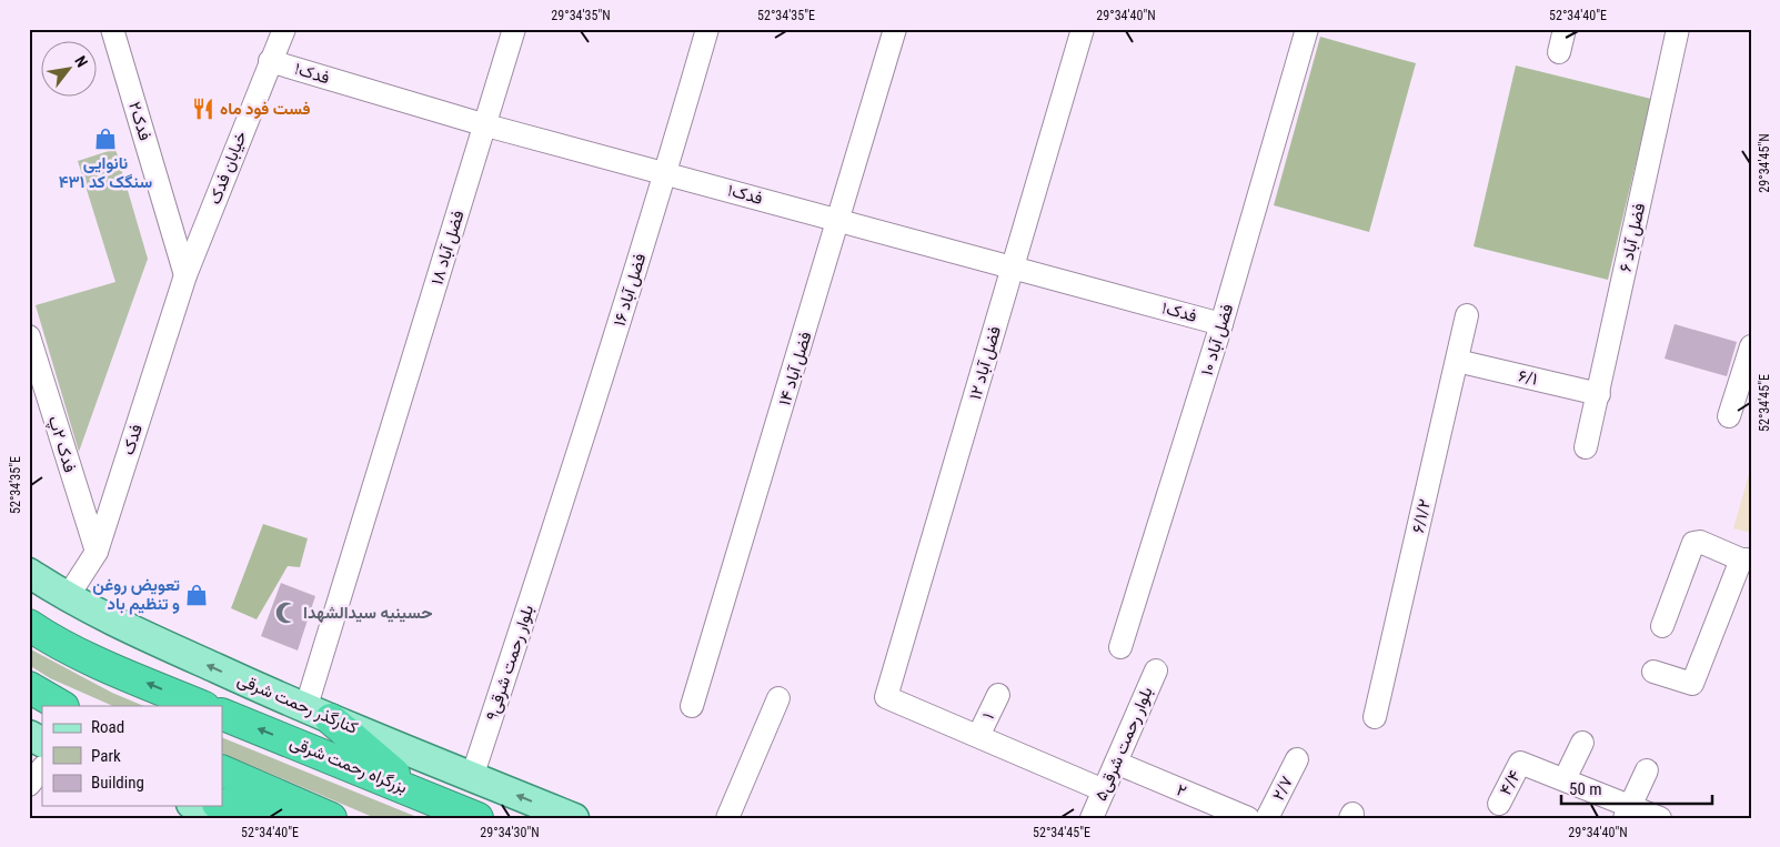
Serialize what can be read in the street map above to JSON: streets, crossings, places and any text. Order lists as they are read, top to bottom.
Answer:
{
  "streets": {
    "highway": ["بزرگراه رحمت شرقی"],
    "main road": ["کنارگذر رحمت شرقی"],
    "street": [
      "فدک۱",
      "فدک۲",
      "خیابان فدک",
      "فضل آباد ۶",
      "فضل آباد ۱۸",
      "فضل آباد ۱۶",
      "فضل آباد ۱۰",
      "فضل آباد ۱۲",
      "فضل آباد ۱۴",
      "۶/۱",
      "فدک",
      "فدک ۲پ",
      "۶/۱/۲",
      "بلوار رحمت شرقی۹",
      "۱",
      "۵بلوار رحمت شرقی",
      "۴/۴",
      "۲/۷",
      "۲"
    ]
  },
  "crossings": [
    ["فدک۱", "خیابان فدک"],
    ["فدک۱", "فضل آباد ۱۸"],
    ["فدک۱", "فضل آباد ۱۶"],
    ["فدک۱", "فضل آباد ۱۰"],
    ["فدک۱", "فضل آباد ۱۲"],
    ["فدک۱", "فضل آباد ۱۴"],
    ["فدک۲", "خیابان فدک"],
    ["فدک۲", "فدک"],
    ["خیابان فدک", "فدک"],
    ["فضل آباد ۶", "۶/۱"],
    ["فضل آباد ۱۸", "کنارگذر رحمت شرقی"],
    ["فضل آباد ۱۶", "بلوار رحمت شرقی۹"],
    ["فضل آباد ۱۲", "۱"],
    ["۶/۱", "۶/۱/۲"],
    ["فدک", "فدک ۲پ"],
    ["فدک", "کنارگذر رحمت شرقی"],
    ["بلوار رحمت شرقی۹", "کنارگذر رحمت شرقی"],
    ["۵بلوار رحمت شرقی", "۲"]
  ],
  "one_way": ["کنارگذر رحمت شرقی"],
  "places": {
    "restaurant": ["فست فود ماه"],
    "shop": ["نانوایی سنگک کد ۴۳۱", "تعویض روغن و تنظیم باد"],
    "mosque": ["حسینیه سیدالشهدا"]
  },
  "legend": ["Road", "Park", "Building"],
  "scale_bar": "50 m",
  "north": "top right",
  "coordinates": [
    "29°34'35\"N",
    "52°34'35\"E",
    "29°34'40\"N",
    "52°34'40\"E",
    "29°34'45\"N",
    "52°34'45\"E",
    "29°34'30\"N"
  ]
}
